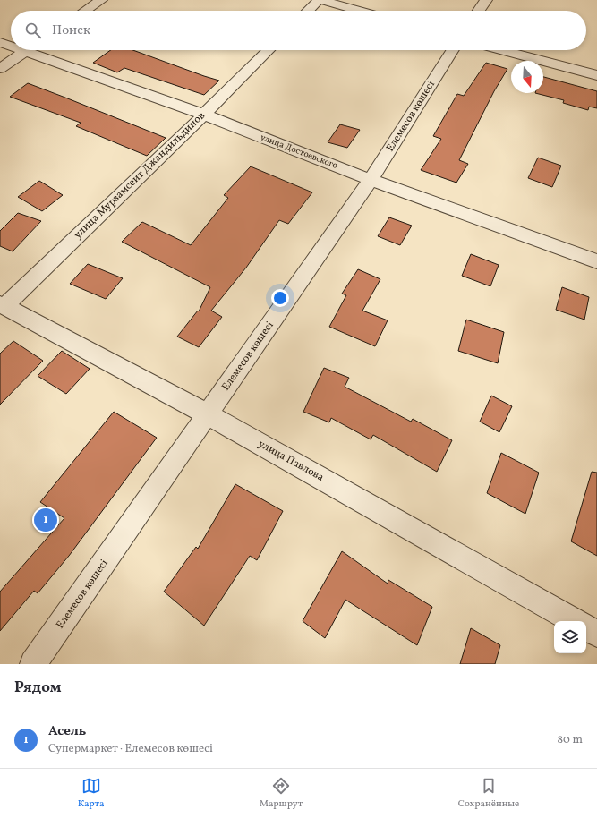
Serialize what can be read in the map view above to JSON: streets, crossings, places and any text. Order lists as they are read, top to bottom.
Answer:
{
  "streets": {
    "street": [
      "Елемесов көшесі",
      "улица Достоевского",
      "улица Мурзамсеит Джандильдинов",
      "улица Павлова"
    ]
  },
  "crossings": [
    ["Елемесов көшесі", "улица Достоевского"],
    ["Елемесов көшесі", "улица Павлова"],
    ["улица Достоевского", "улица Мурзамсеит Джандильдинов"],
    ["улица Мурзамсеит Джандильдинов", "улица Павлова"]
  ],
  "north": "bottom",
  "page": {
    "search": "Поиск",
    "pins": "1",
    "heading": "Рядом",
    "list": [
      {
        "mark": "1",
        "name": "Асель",
        "note": "Супермаркет · Елемесов көшесі",
        "value": "80 m"
      }
    ],
    "nav": ["Карта", "Маршрут", "Сохранённые"]
  }
}
